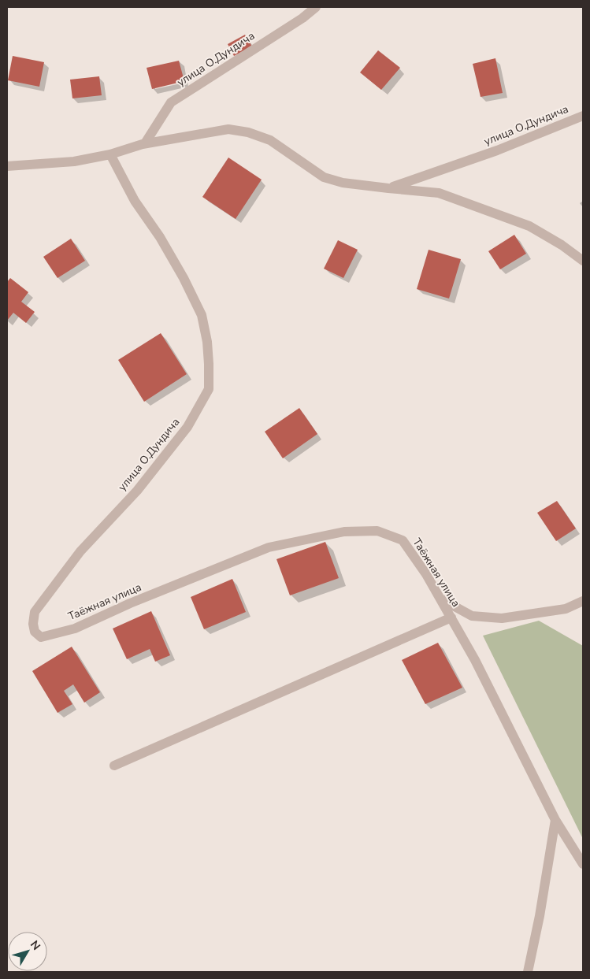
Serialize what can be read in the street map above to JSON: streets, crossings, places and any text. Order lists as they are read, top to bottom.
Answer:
{
  "streets": {
    "street": ["улица О.Дундича", "Таёжная улица"]
  },
  "crossings": [
    ["улица О.Дундича", "Таёжная улица"]
  ],
  "north": "top right"
}
